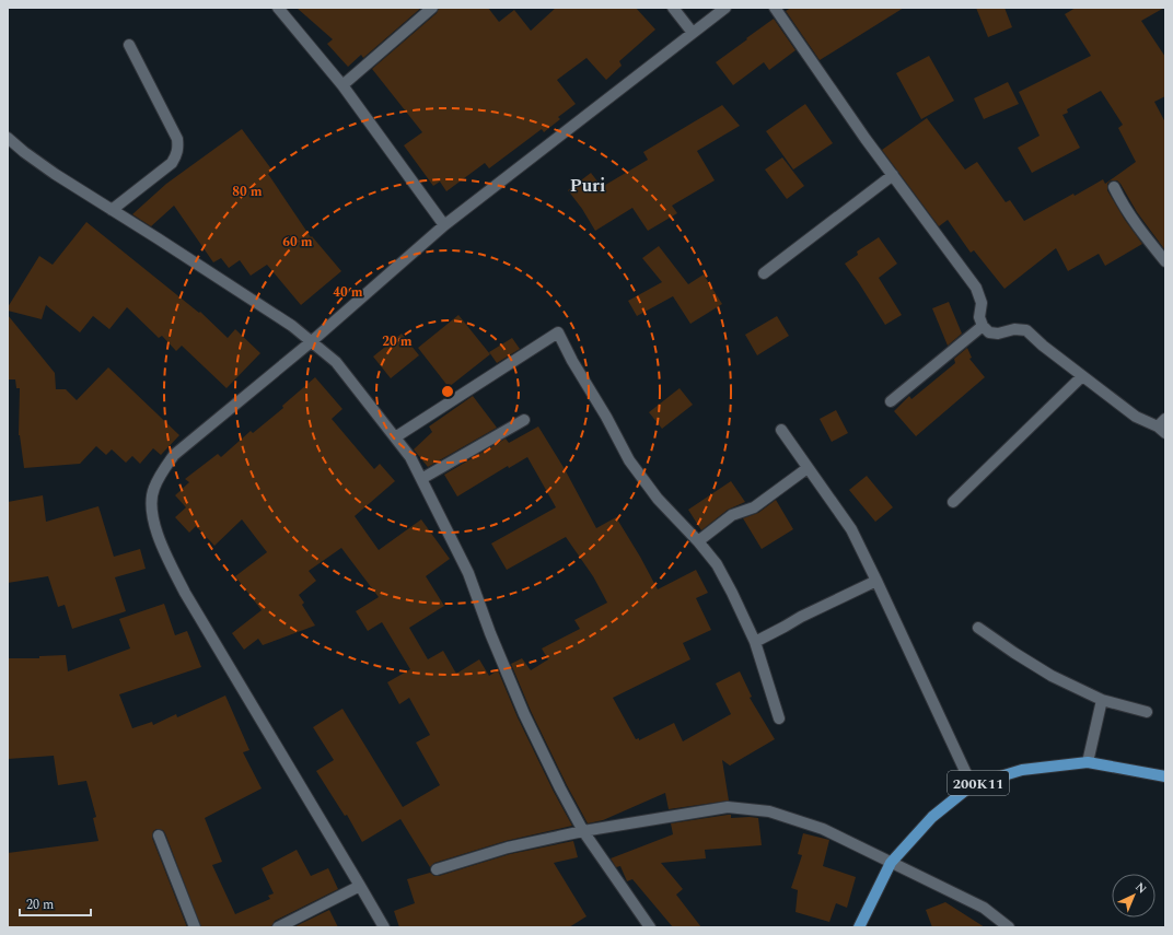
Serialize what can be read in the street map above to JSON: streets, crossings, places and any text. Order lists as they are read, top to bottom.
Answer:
{
  "streets": {
    "main road": ["200K11"]
  },
  "districts": ["Puri"],
  "scale_bar": "20 m",
  "north": "top right",
  "rings": [
    "80 m",
    "60 m",
    "40 m",
    "20 m"
  ]
}
